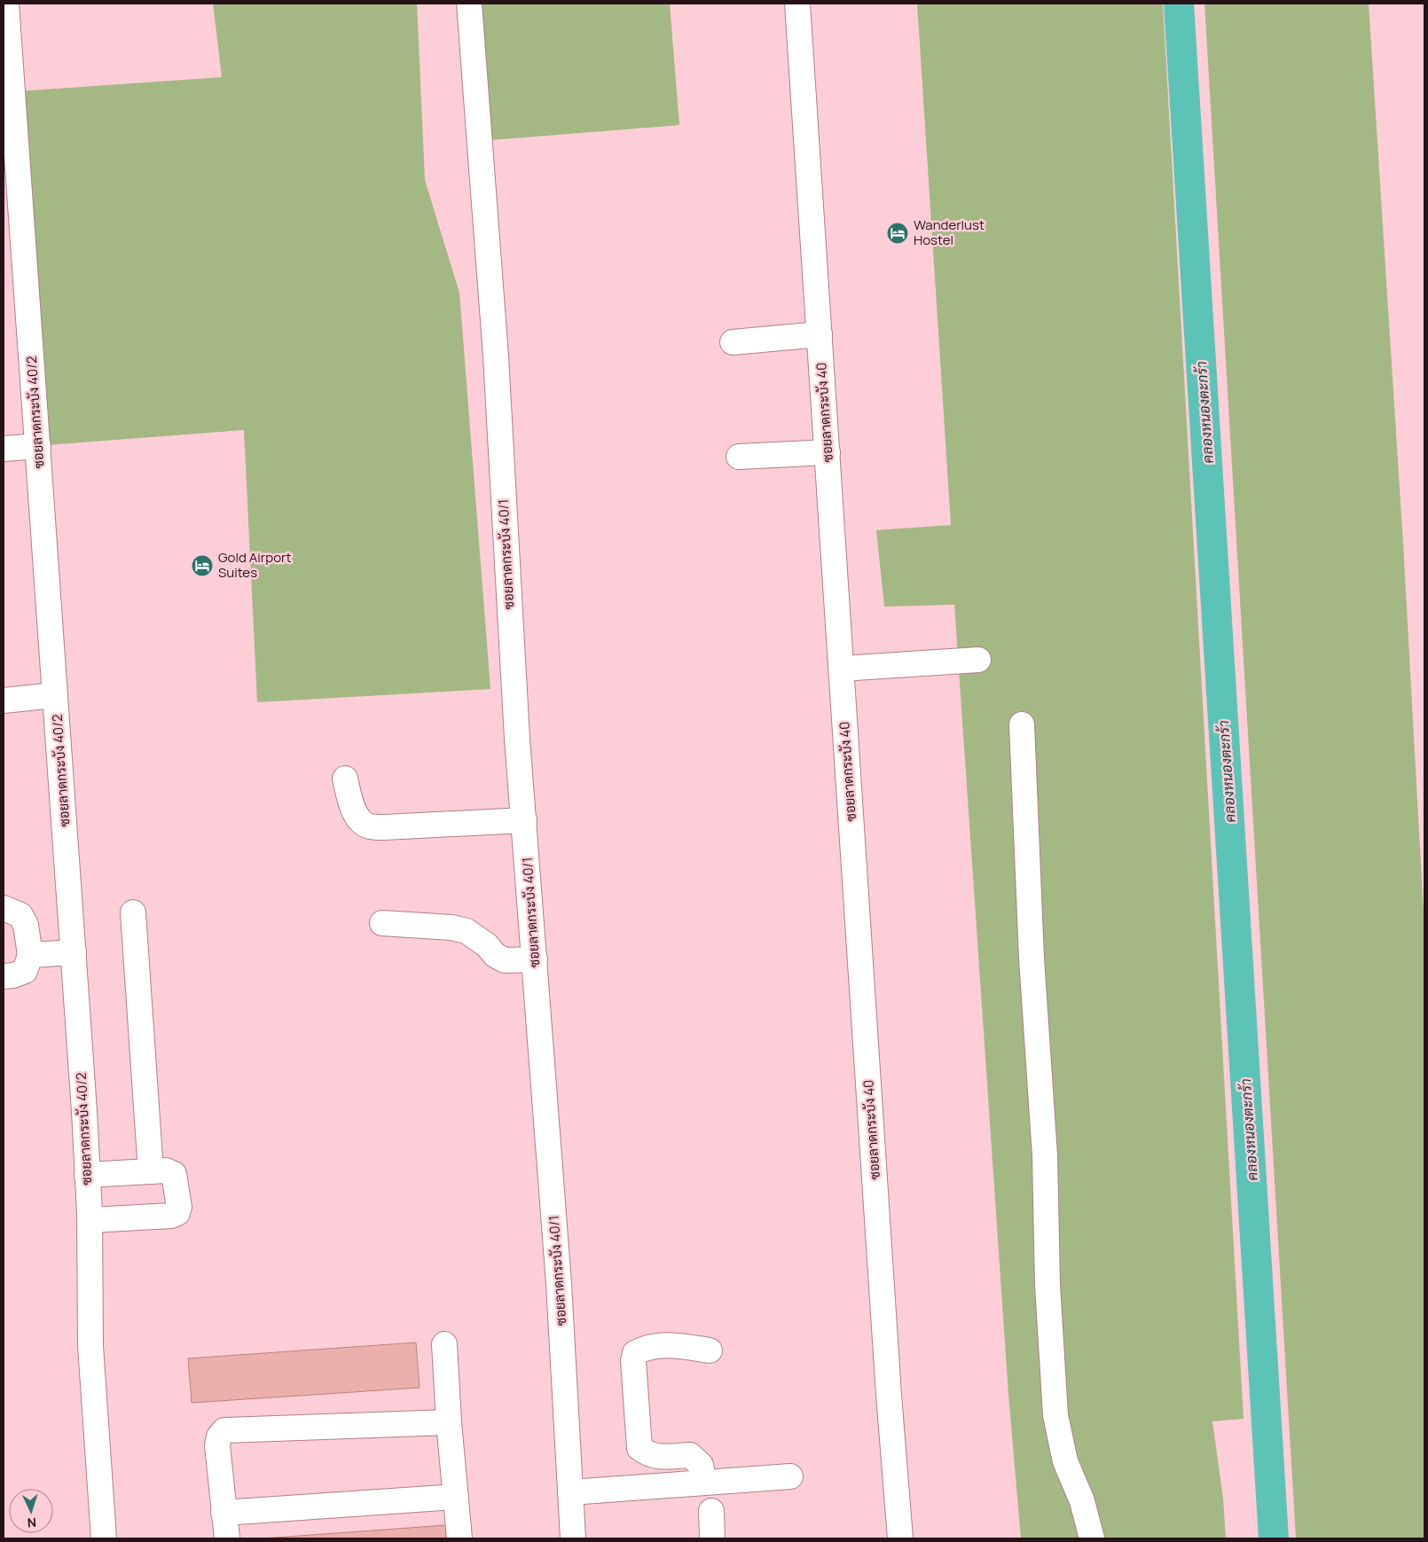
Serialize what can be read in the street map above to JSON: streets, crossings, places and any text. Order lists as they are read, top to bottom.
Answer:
{
  "streets": {
    "street": ["ซอยลาดกระบัง 40/2", "ซอยลาดกระบัง 40", "ซอยลาดกระบัง 40/1"]
  },
  "water": ["คลองหนองตะกร้า"],
  "places": {
    "hotel": ["Wanderlust Hostel", "Gold Airport Suites"]
  },
  "north": "bottom"
}
